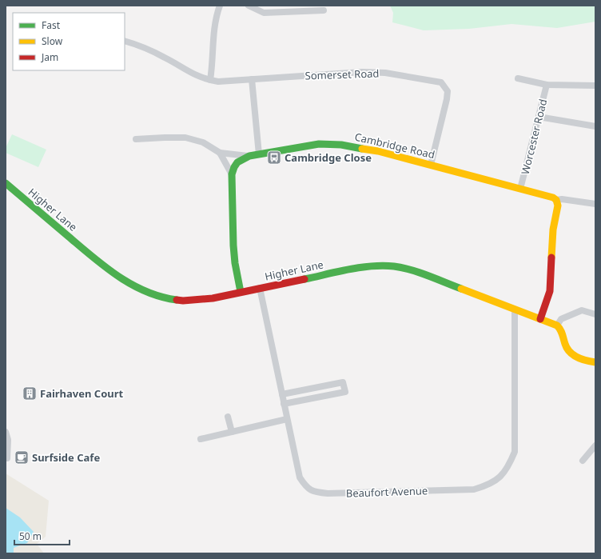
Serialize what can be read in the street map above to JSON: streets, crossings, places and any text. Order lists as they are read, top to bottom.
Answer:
{
  "streets": {
    "street": [
      "Somerset Road",
      "Worcester Road",
      "Cambridge Road",
      "Higher Lane",
      "Beaufort Avenue"
    ]
  },
  "crossings": [
    ["Somerset Road", "Cambridge Road"],
    ["Worcester Road", "Cambridge Road"],
    ["Cambridge Road", "Higher Lane"],
    ["Higher Lane", "Beaufort Avenue"]
  ],
  "places": {
    "bus stop": ["Cambridge Close"],
    "building": ["Fairhaven Court"],
    "cafe": ["Surfside Cafe"]
  },
  "legend": ["Fast", "Slow", "Jam"],
  "scale_bar": "50 m"
}
